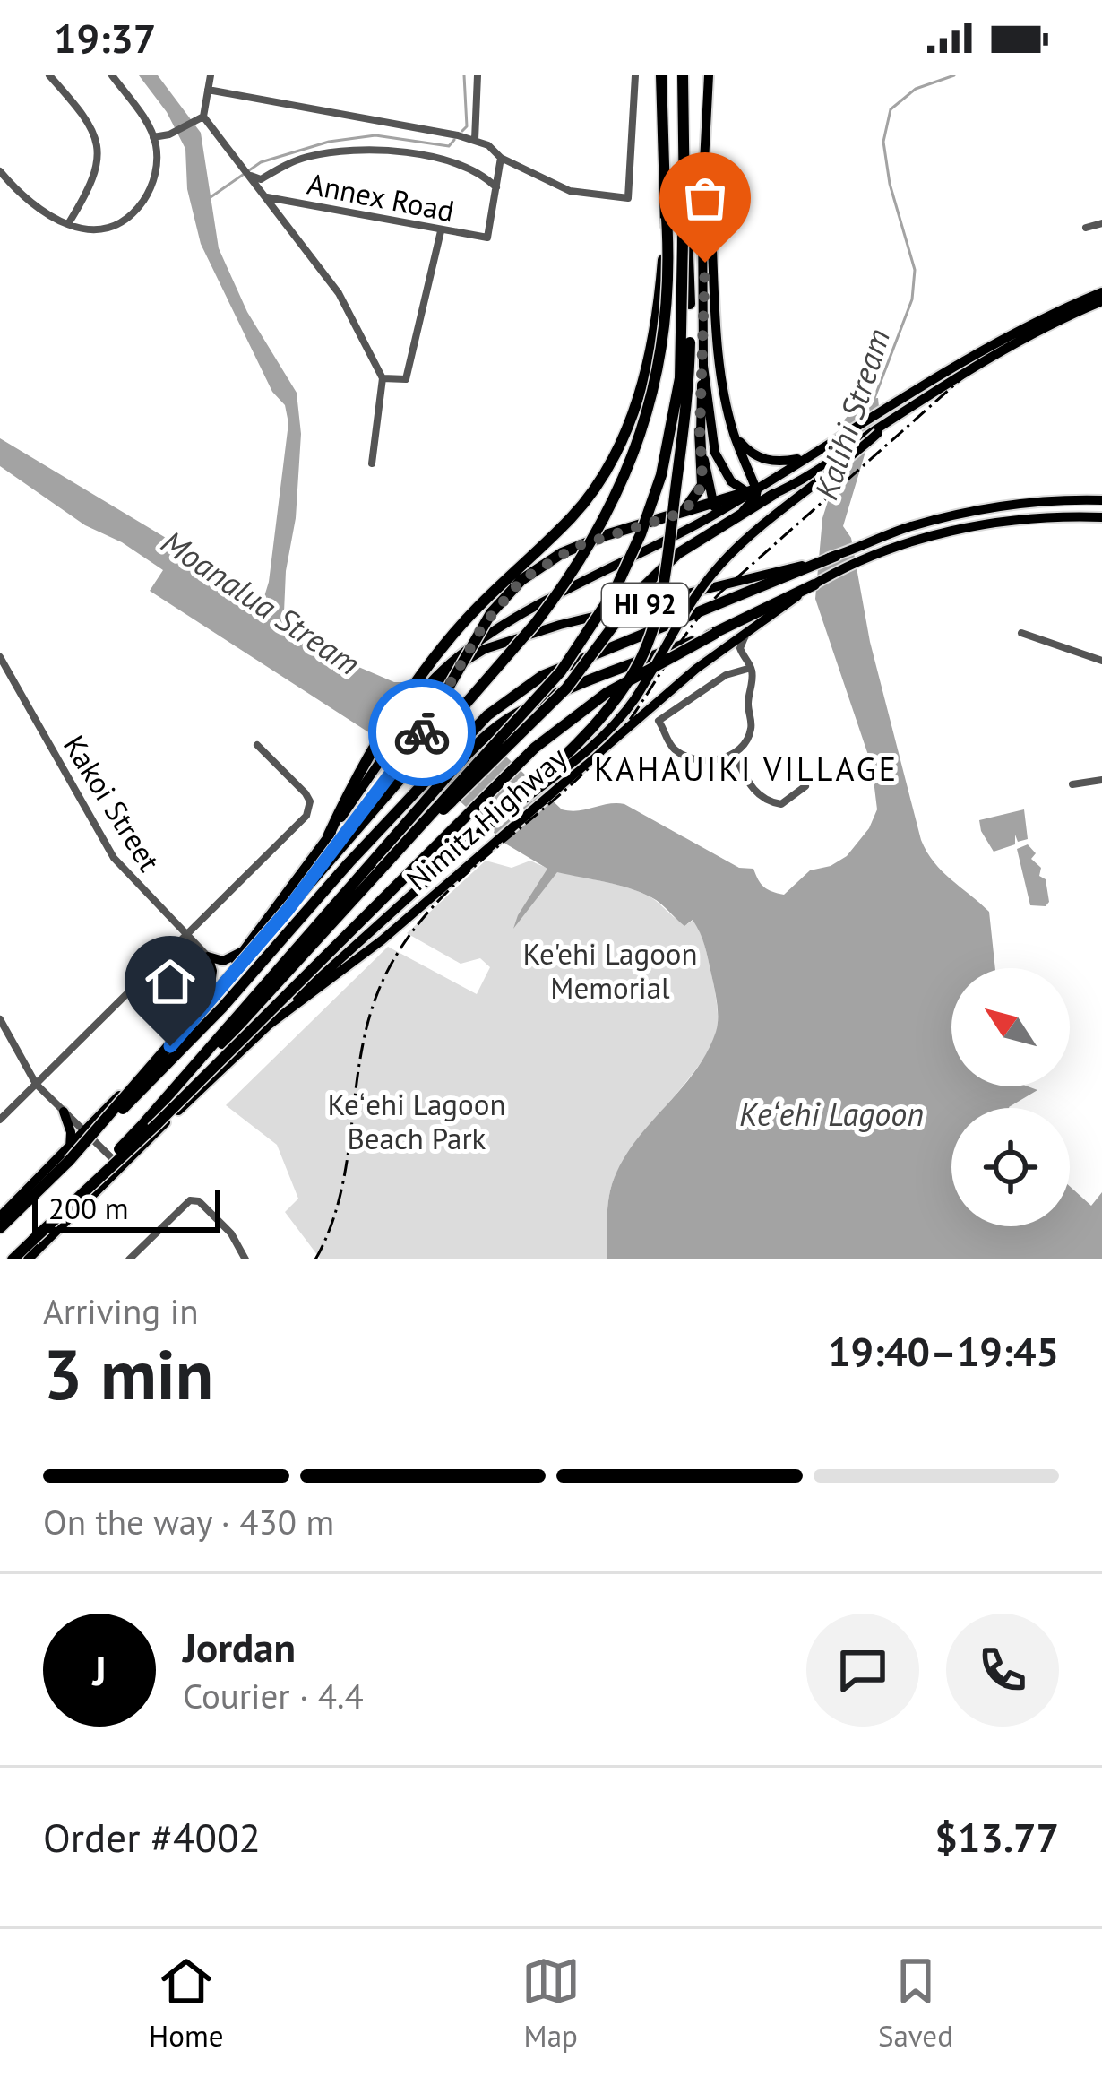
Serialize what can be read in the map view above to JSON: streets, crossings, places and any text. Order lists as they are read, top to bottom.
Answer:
{
  "streets": {
    "main road": ["HI 92", "Nimitz Highway"],
    "street": ["Annex Road", "Kakoi Street"]
  },
  "districts": ["KAHAUIKI VILLAGE"],
  "water": ["Kalihi Stream", "Moanalua Stream", "Keʻehi Lagoon"],
  "parks": ["Ke'ehi Lagoon Memorial", "Keʻehi Lagoon Beach Park"],
  "scale_bar": "200 m",
  "north": "top left",
  "page": {
    "status": "19:37",
    "scale": "200 m",
    "heading": ["3 min", "Arriving in", "19:40–19:45"],
    "panel": [
      "Jordan",
      "Courier · 4.4",
      "Order #4002",
      "$13.77"
    ],
    "bar": "On the way · 430 m",
    "round": "J",
    "tabs": ["Home", "Map", "Saved"]
  }
}
